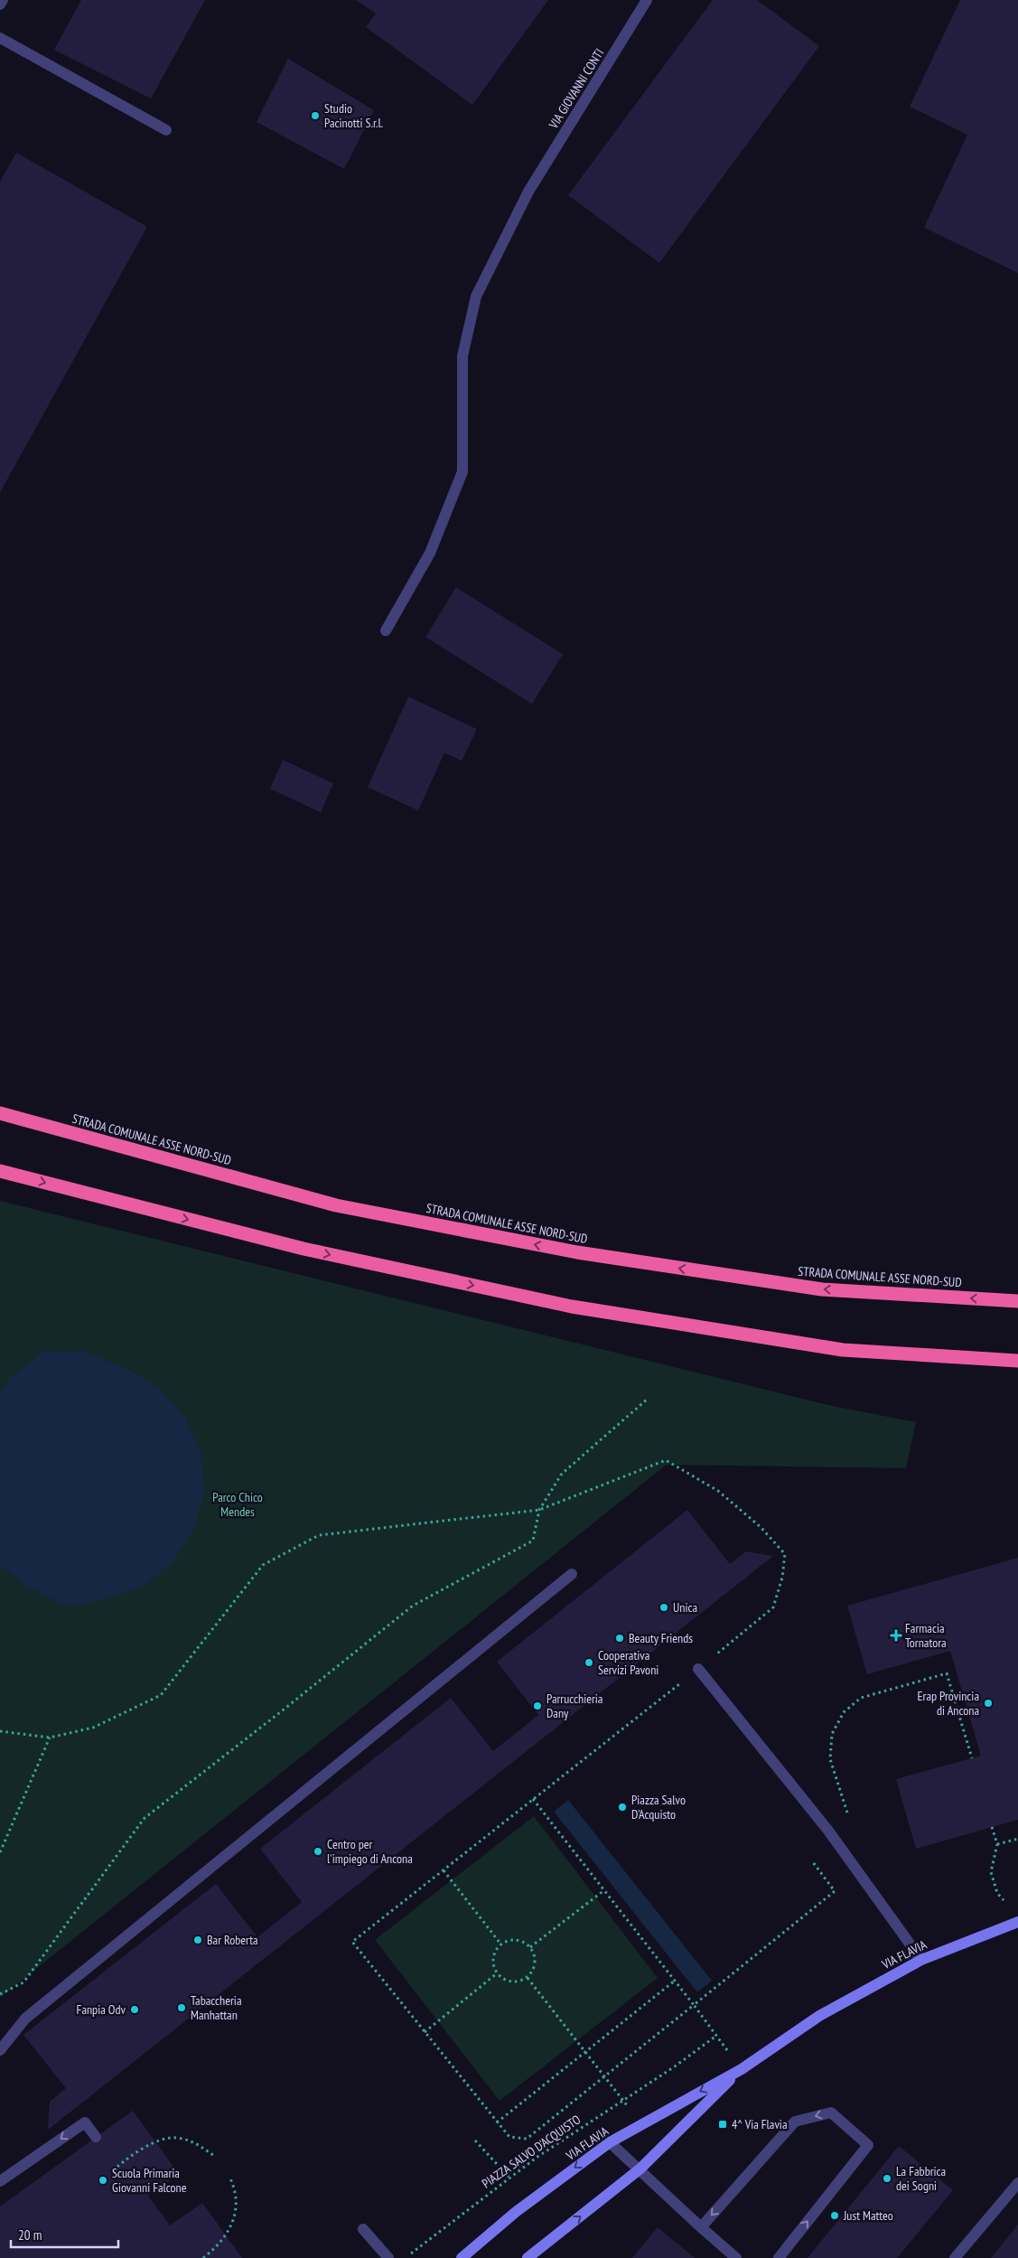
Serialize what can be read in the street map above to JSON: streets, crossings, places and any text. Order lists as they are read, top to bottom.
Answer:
{
  "streets": {
    "highway": ["STRADA COMUNALE ASSE NORD-SUD"],
    "street": ["VIA GIOVANNI CONTI", "VIA FLAVIA"],
    "path": ["PIAZZA SALVO D'ACQUISTO"]
  },
  "parks": ["Parco Chico Mendes"],
  "places": {
    "other": [
      "Studio Pacinotti S.r.l.",
      "Unica",
      "Beauty Friends",
      "Cooperativa Servizi Pavoni",
      "Erap Provincia di Ancona",
      "Parrucchieria Dany",
      "Piazza Salvo D'Acquisto",
      "Centro per l'impiego di Ancona",
      "Bar Roberta",
      "Tabaccheria Manhattan",
      "Fanpia Odv",
      "La Fabbrica dei Sogni",
      "Scuola Primaria Giovanni Falcone",
      "Just Matteo"
    ],
    "health": ["Farmacia Tornatora"],
    "transit": ["4^ Via Flavia"]
  },
  "scale_bar": "20 m"
}
